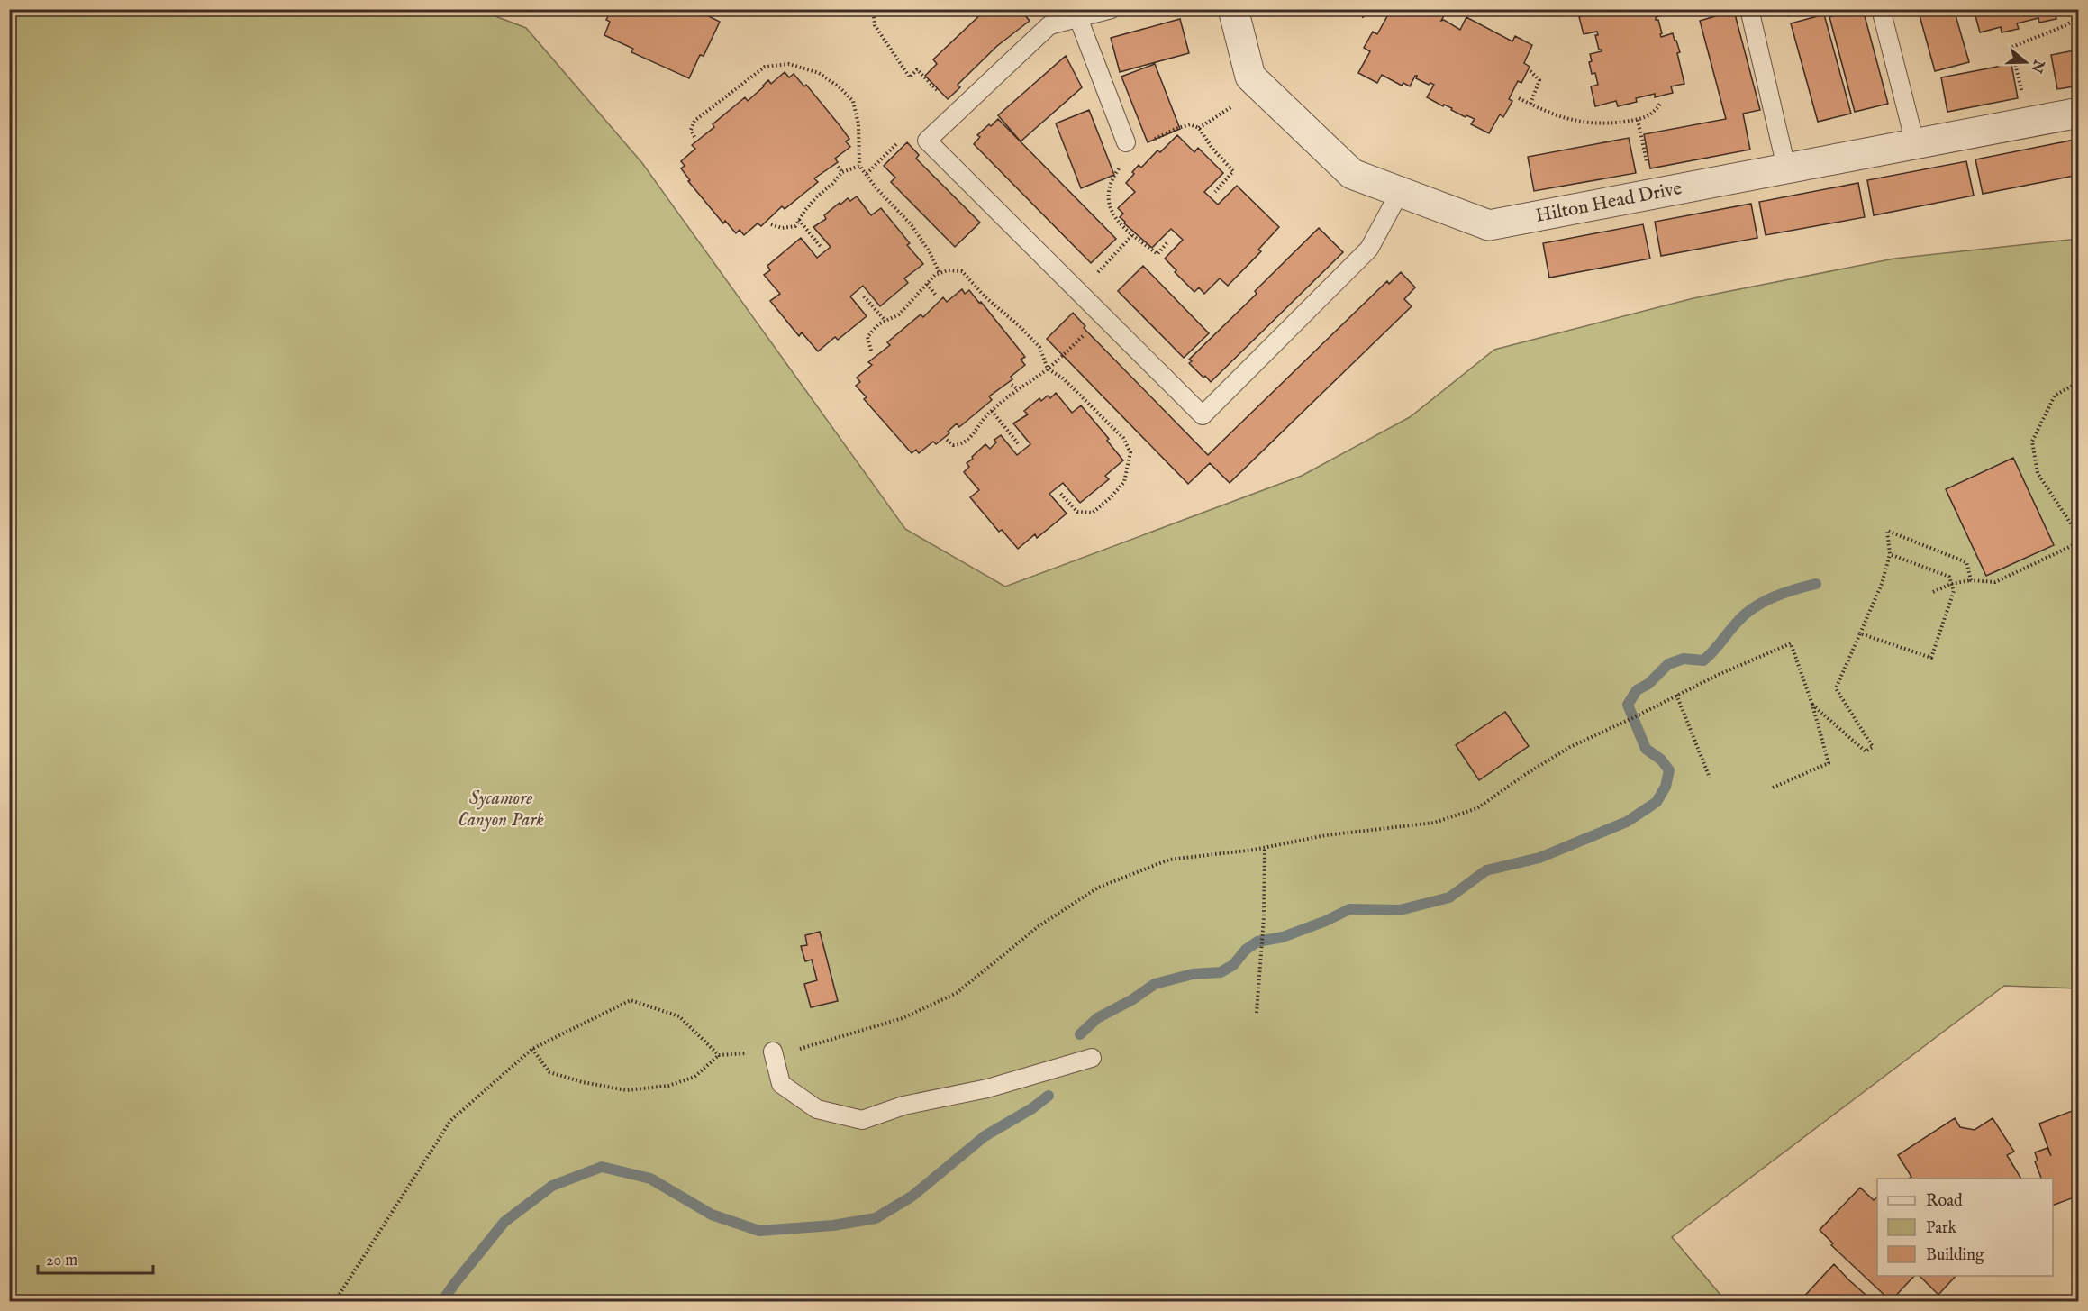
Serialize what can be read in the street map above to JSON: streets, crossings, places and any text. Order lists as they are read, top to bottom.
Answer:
{
  "streets": {
    "street": ["Hilton Head Drive"]
  },
  "parks": ["Sycamore Canyon Park"],
  "legend": ["Road", "Park", "Building"],
  "scale_bar": "20 m",
  "north": "right"
}
